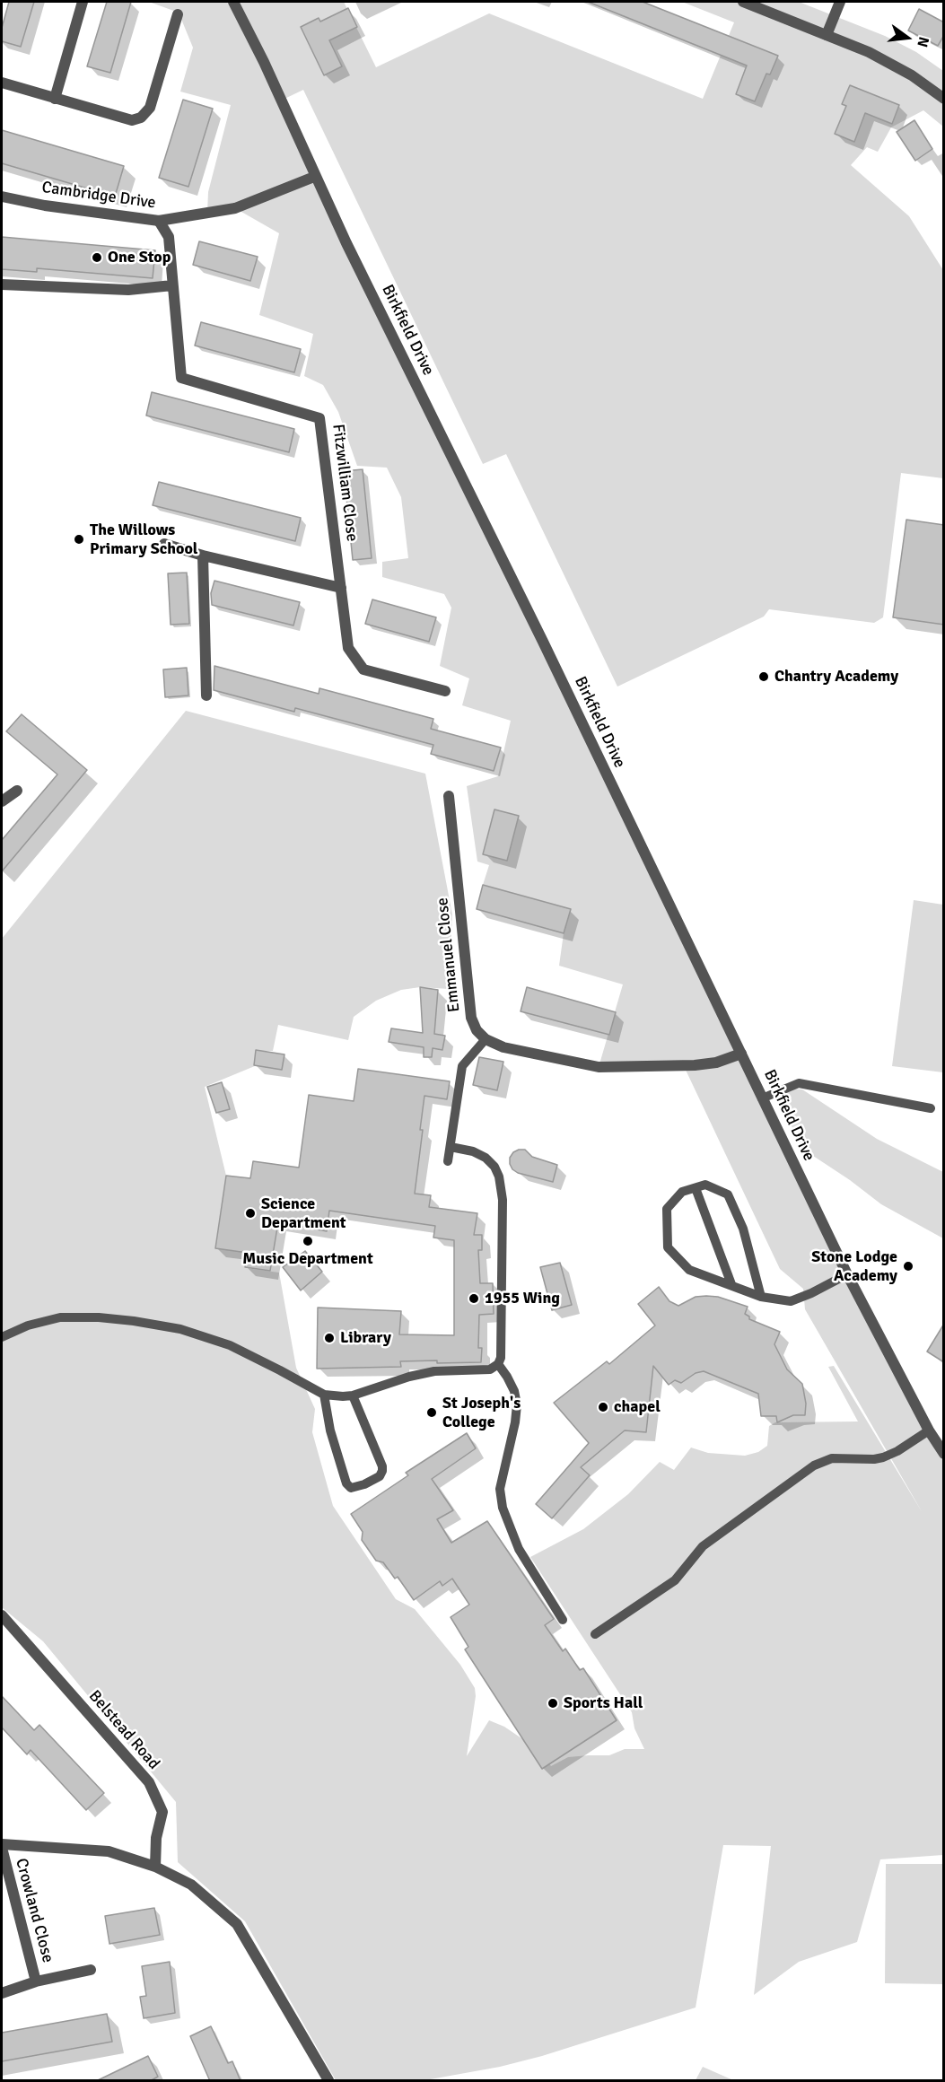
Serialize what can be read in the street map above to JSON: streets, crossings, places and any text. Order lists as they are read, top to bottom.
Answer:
{
  "streets": {
    "street": [
      "Cambridge Drive",
      "Birkfield Drive",
      "Fitzwilliam Close",
      "Emmanuel Close",
      "Belstead Road",
      "Crowland Close"
    ]
  },
  "crossings": [
    ["Cambridge Drive", "Birkfield Drive"],
    ["Cambridge Drive", "Fitzwilliam Close"]
  ],
  "places": [
    "One Stop",
    "The Willows Primary School",
    "Chantry Academy",
    "Science Department",
    "Music Department",
    "Stone Lodge Academy",
    "1955 Wing",
    "Library",
    "chapel",
    "St Joseph's College",
    "Sports Hall"
  ],
  "north": "right"
}
